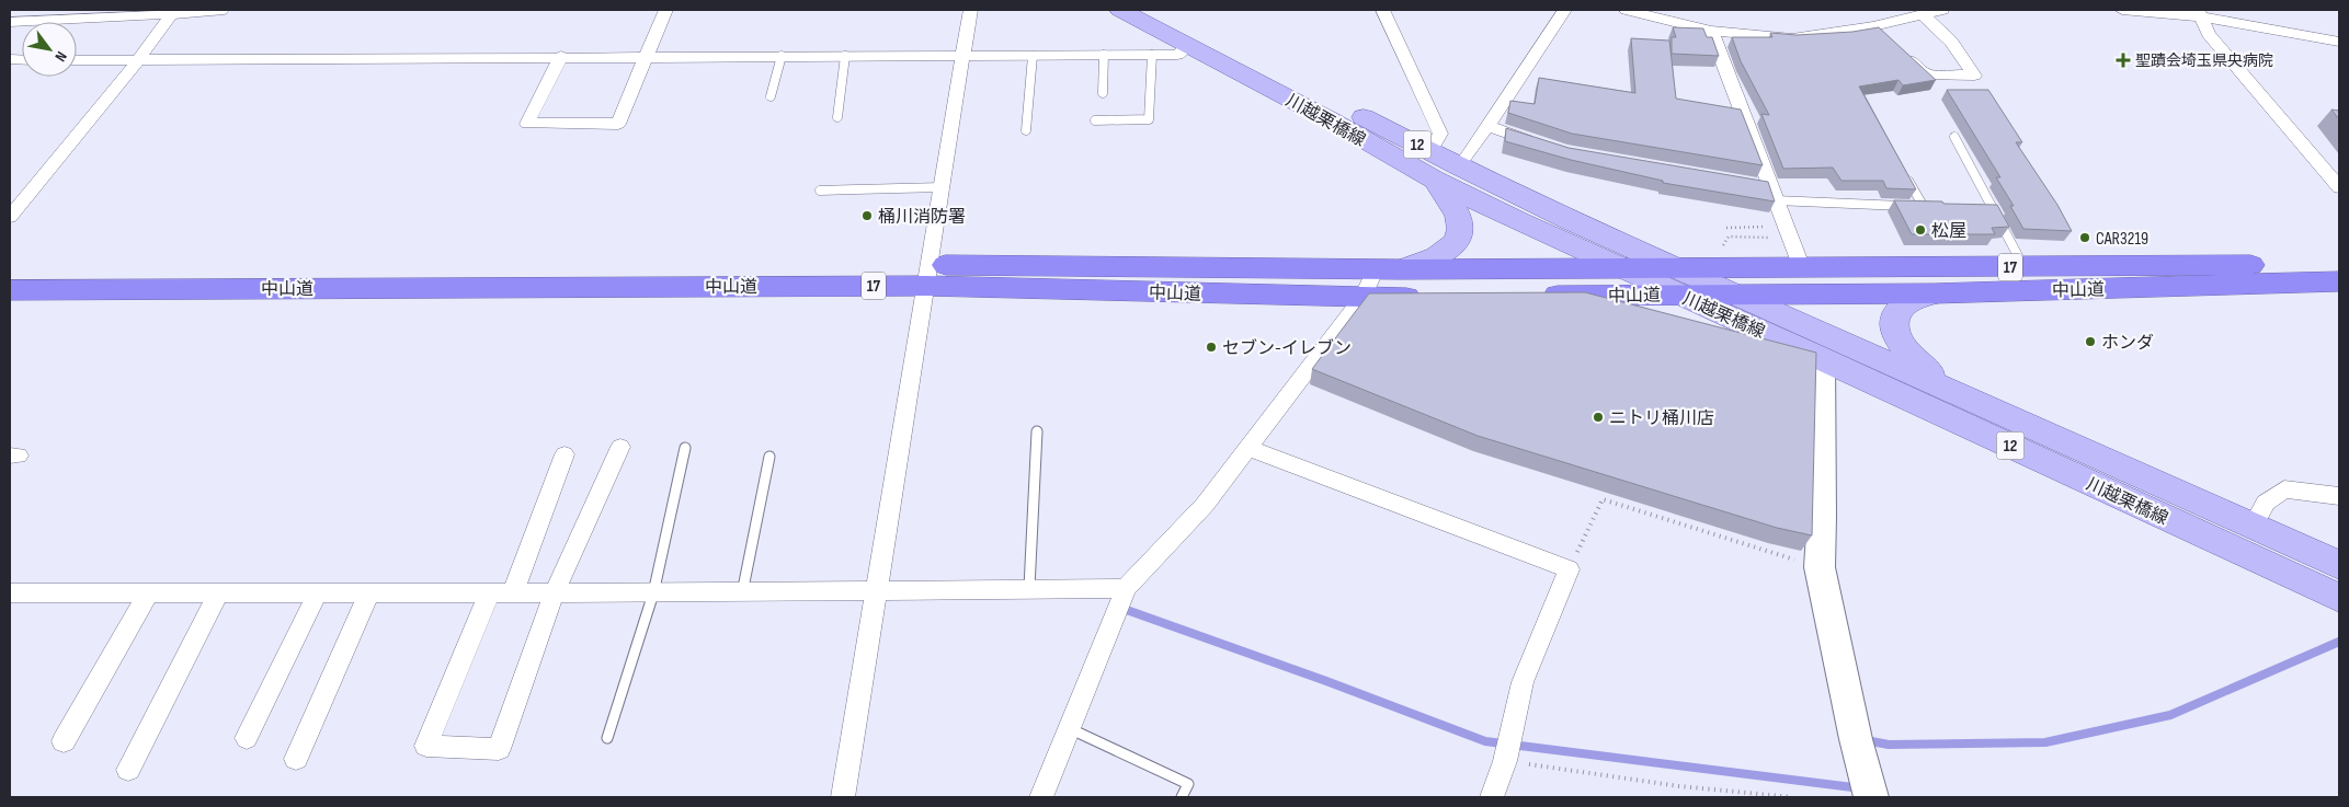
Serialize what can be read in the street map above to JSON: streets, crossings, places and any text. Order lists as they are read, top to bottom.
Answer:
{
  "streets": {
    "highway": ["17", "中山道"],
    "main road": ["川越栗橋線", "12"]
  },
  "crossings": [
    ["川越栗橋線", "中山道"]
  ],
  "places": {
    "health": ["聖蹟会埼玉県央病院"],
    "other": [
      "桶川消防署",
      "松屋",
      "CAR3219",
      "ホンダ",
      "セブン-イレブン",
      "ニトリ桶川店"
    ]
  },
  "north": "bottom right"
}
